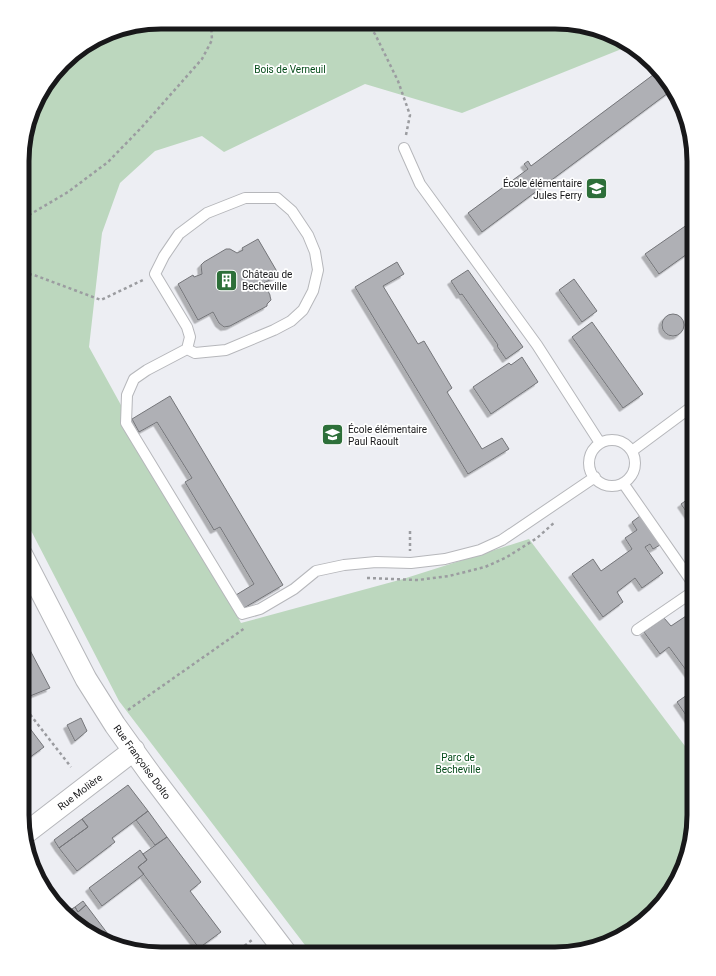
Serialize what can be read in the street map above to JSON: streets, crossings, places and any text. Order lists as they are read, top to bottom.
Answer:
{
  "streets": {
    "street": ["Rue Françoise Dolto", "Rue Molière"]
  },
  "crossings": [
    ["Rue Françoise Dolto", "Rue Molière"]
  ],
  "parks": ["Bois de Verneuil", "Parc de Becheville"],
  "places": {
    "school or university": ["École élémentaire Jules Ferry", "École élémentaire Paul Raoult"],
    "building": ["Château de Becheville"]
  }
}
